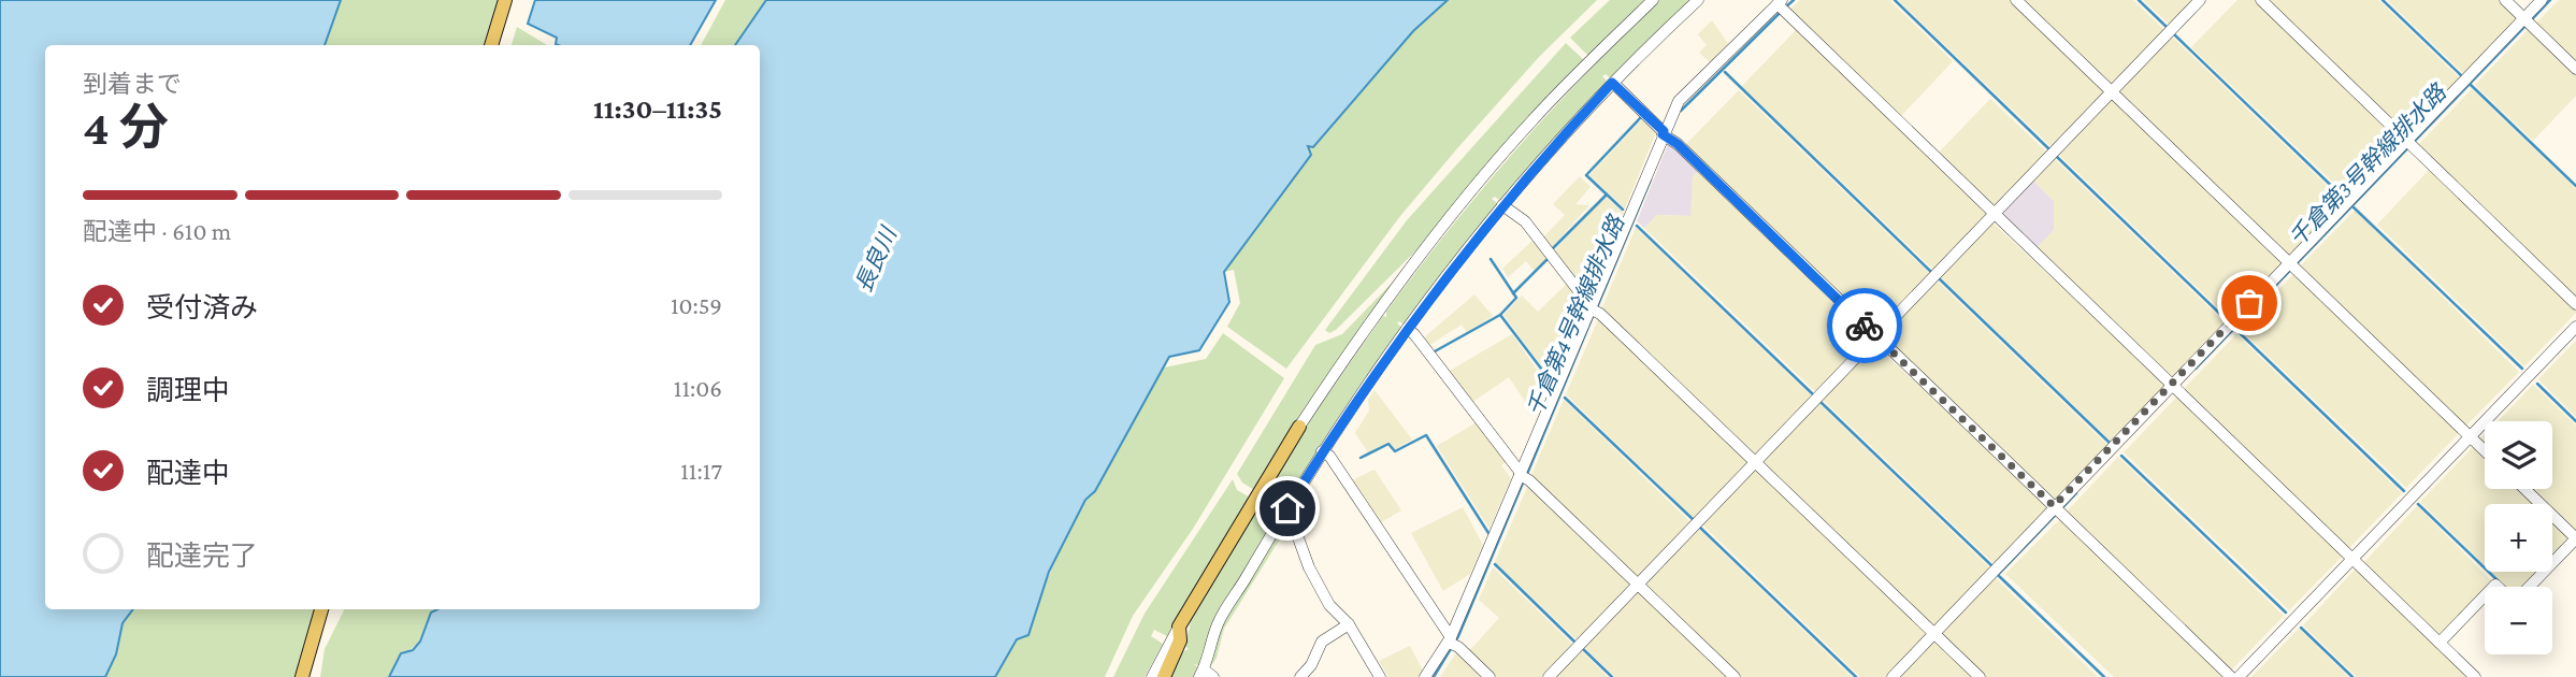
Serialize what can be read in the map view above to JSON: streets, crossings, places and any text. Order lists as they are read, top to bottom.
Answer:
{
  "water": ["千倉第3号幹線排水路", "長良川", "千倉第4号幹線排水路"],
  "page": {
    "heading": ["4 分", "到着まで", "11:30–11:35"],
    "bar": "配達中 · 610 m",
    "list": [
      ["受付済み", "10:59"],
      ["調理中", "11:06"],
      ["配達中", "11:17"],
      "配達完了"
    ],
    "map_buttons": ["+", "−"]
  }
}
